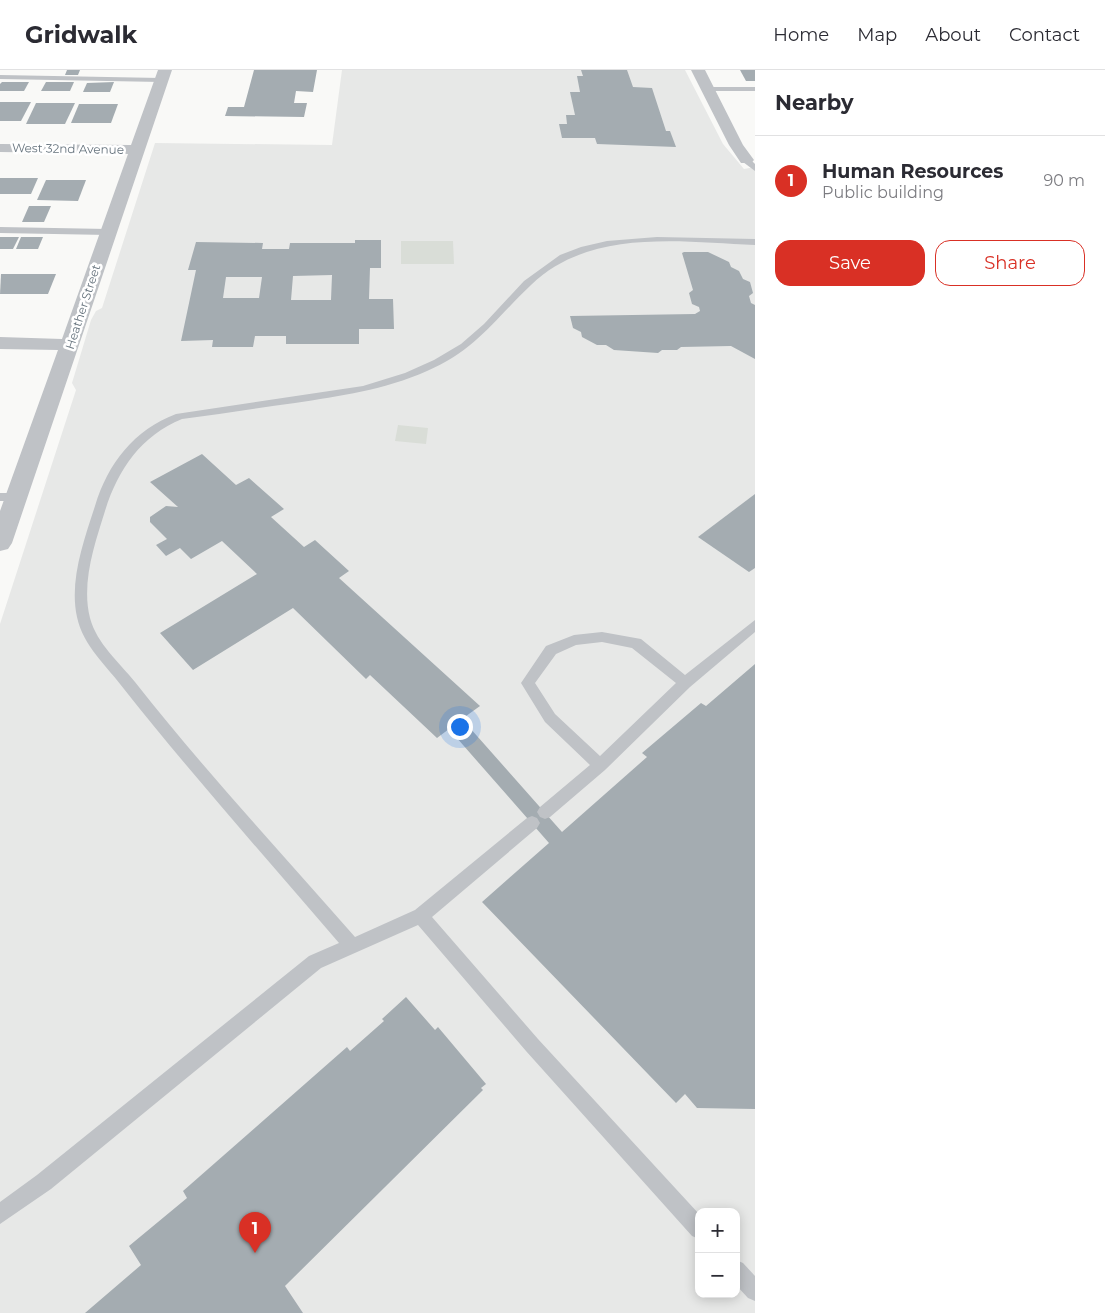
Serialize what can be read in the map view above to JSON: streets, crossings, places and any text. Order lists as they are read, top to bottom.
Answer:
{
  "streets": {
    "street": ["West 32nd Avenue", "Heather Street"]
  },
  "crossings": [
    ["West 32nd Avenue", "Heather Street"]
  ],
  "page": {
    "header": "Gridwalk",
    "nav": [
      "Home",
      "Map",
      "About",
      "Contact"
    ],
    "heading": "Nearby",
    "list": [
      {
        "mark": "1",
        "name": "Human Resources",
        "note": "Public building",
        "value": "90 m"
      }
    ],
    "buttons": ["Save", "Share"],
    "map_buttons": ["+", "−"],
    "pins": "1"
  }
}
